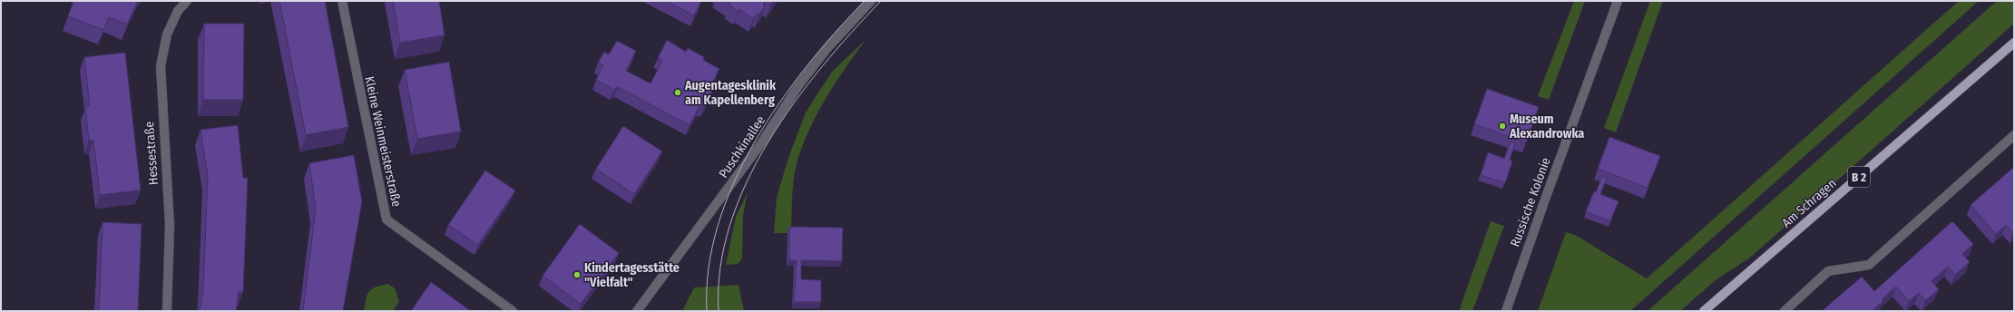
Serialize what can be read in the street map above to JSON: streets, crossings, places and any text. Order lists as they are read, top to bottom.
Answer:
{
  "streets": {
    "main road": ["B 2", "Am Schragen"],
    "street": [
      "Kleine Weinmeisterstraße",
      "Puschkinallee",
      "Hessestraße",
      "Russische Kolonie"
    ]
  },
  "places": ["Augentagesklinik am Kapellenberg", "Museum Alexandrowka", "Kindertagesstätte \"Vielfalt\""]
}
